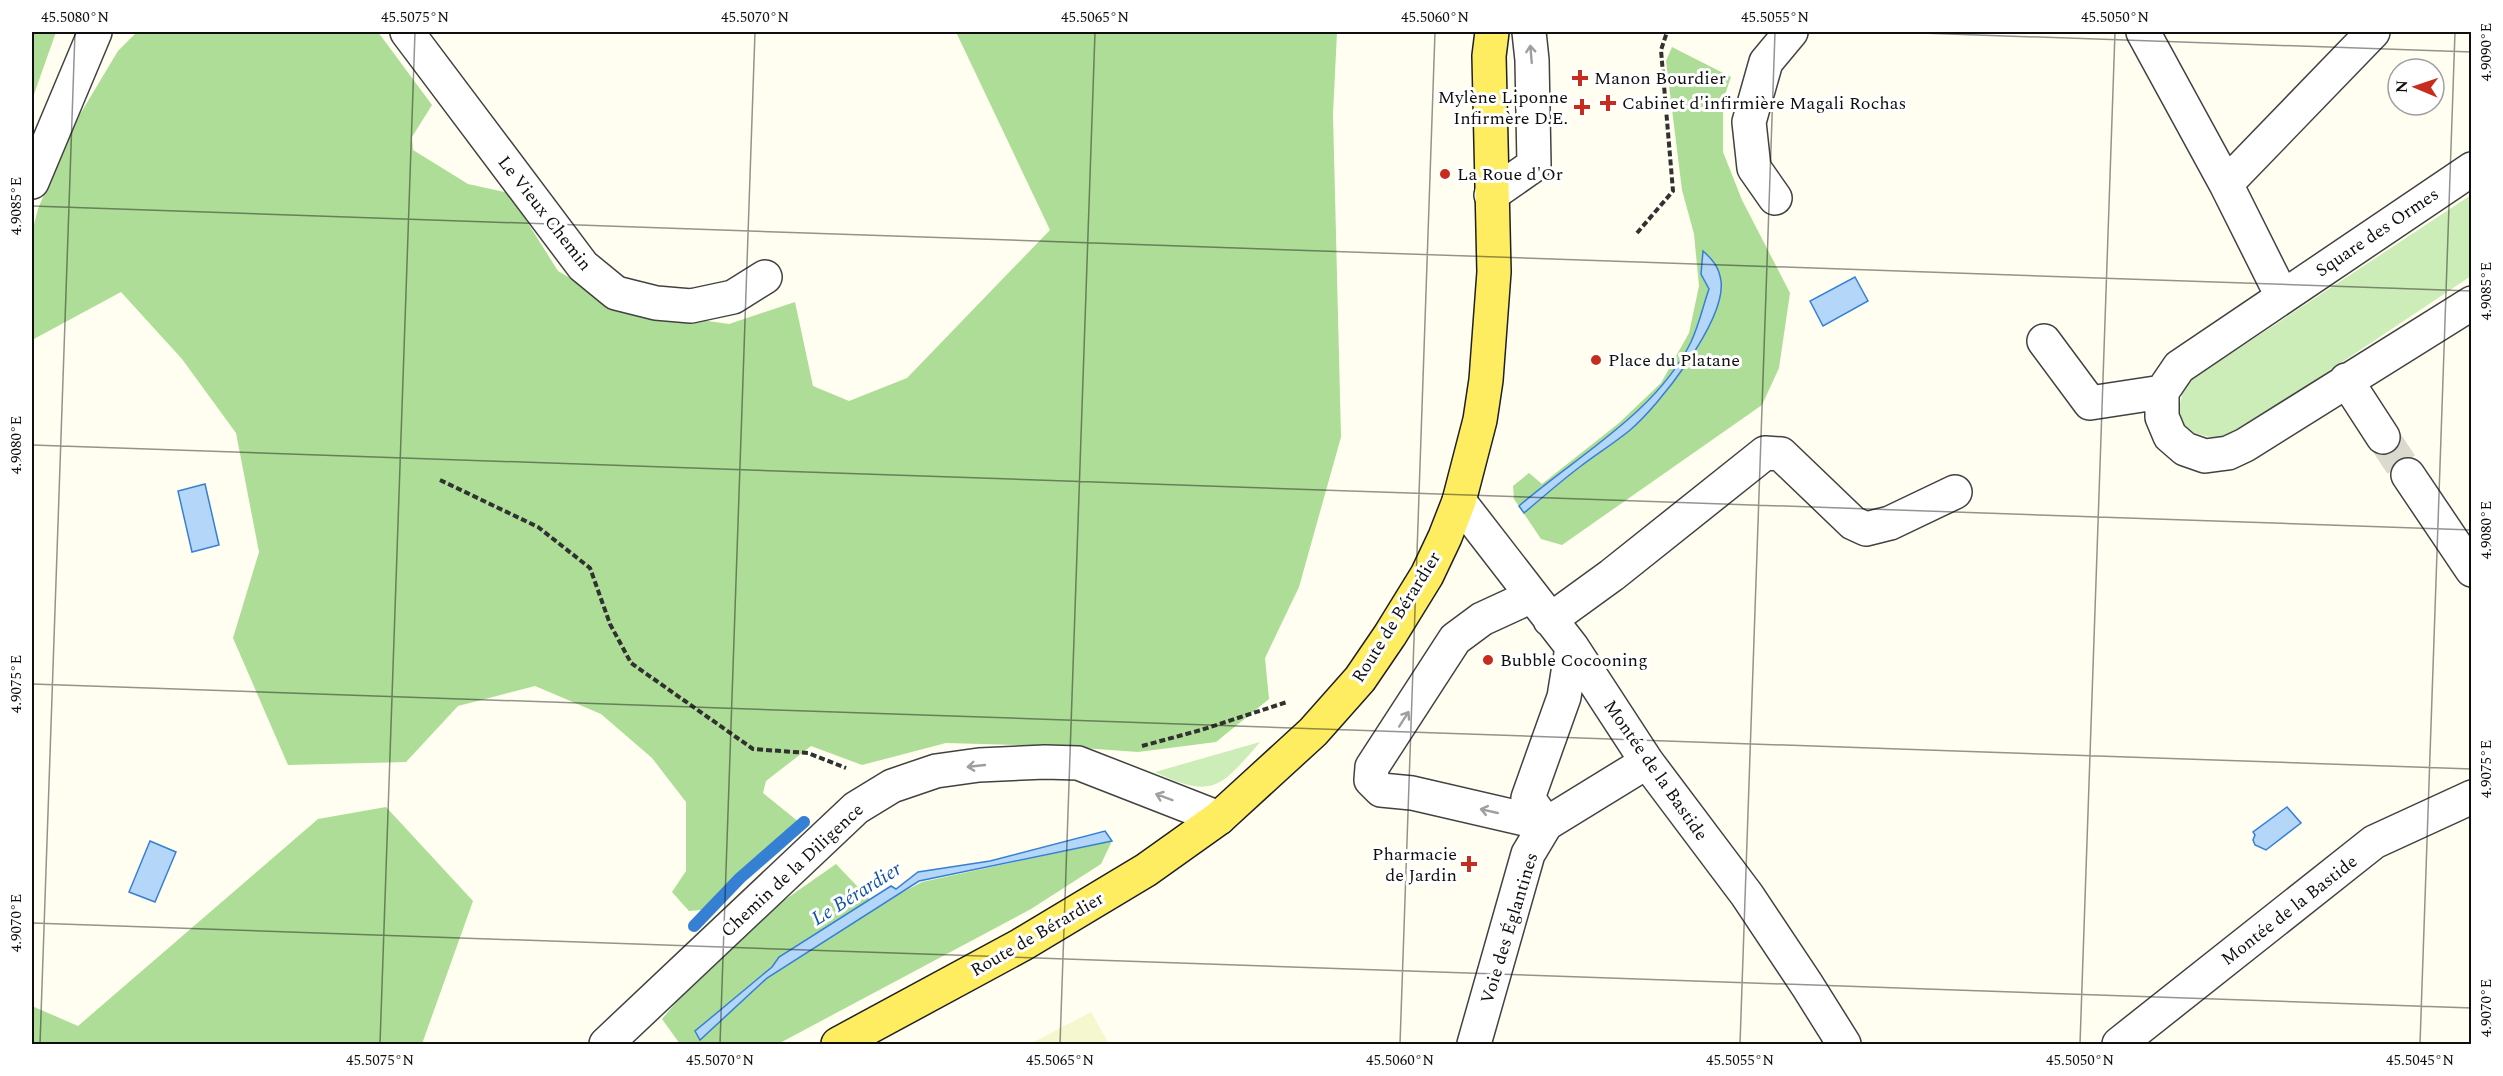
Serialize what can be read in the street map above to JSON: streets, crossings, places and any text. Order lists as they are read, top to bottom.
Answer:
{
  "streets": {
    "main road": ["Route de Bérardier"],
    "street": [
      "Le Vieux Chemin",
      "Square des Ormes",
      "Montée de la Bastide",
      "Chemin de la Diligence",
      "Voie des Églantines"
    ]
  },
  "crossings": [
    ["Route de Bérardier", "Montée de la Bastide"],
    ["Route de Bérardier", "Chemin de la Diligence"],
    ["Montée de la Bastide", "Voie des Églantines"]
  ],
  "one_way": ["Chemin de la Diligence"],
  "water": ["Le Bérardier"],
  "places": {
    "health": [
      "Manon Bourdier",
      "Cabinet d'infirmière Magali Rochas",
      "Mylène Liponne Infirmère D.E.",
      "Pharmacie de Jardin"
    ],
    "other": ["La Roue d'Or", "Place du Platane", "Bubble Cocooning"]
  },
  "north": "left",
  "coordinates": [
    "45.5080°N",
    "45.5075°N",
    "45.5070°N",
    "45.5065°N",
    "45.5060°N",
    "45.5055°N",
    "45.5050°N",
    "4.9090°E",
    "4.9085°E",
    "4.9080°E",
    "4.9075°E",
    "4.9070°E",
    "45.5045°N"
  ]
}
